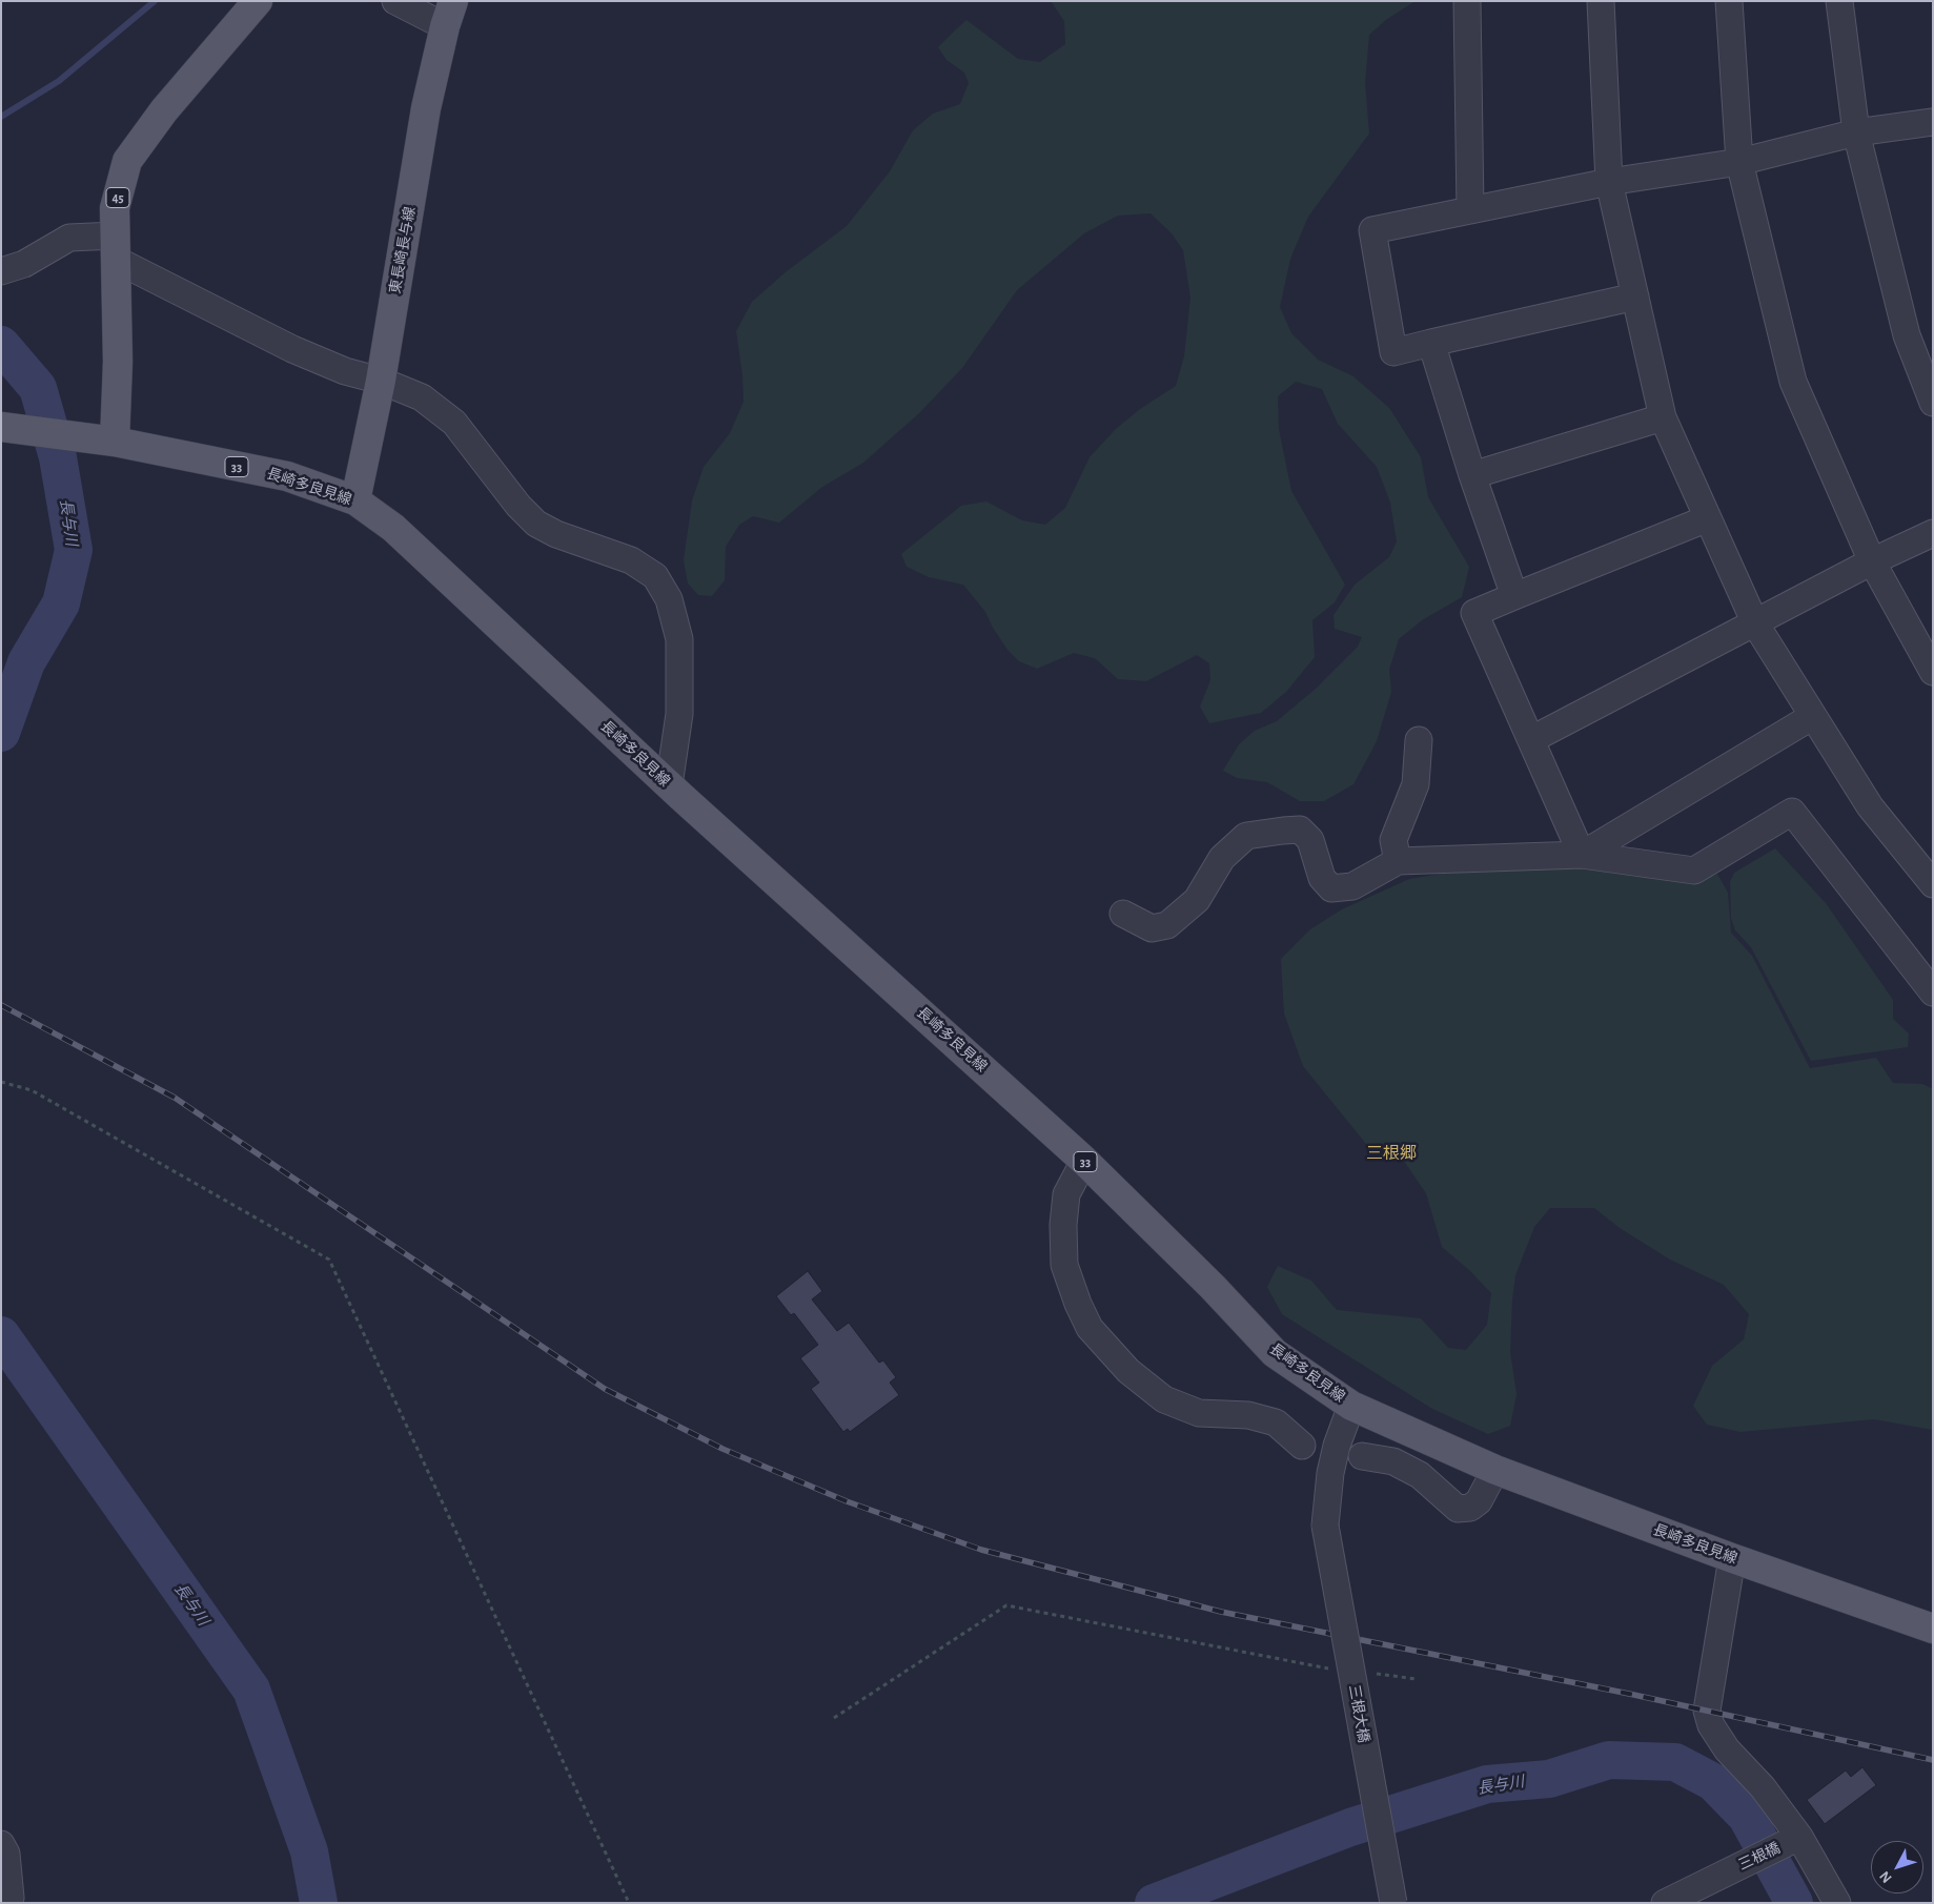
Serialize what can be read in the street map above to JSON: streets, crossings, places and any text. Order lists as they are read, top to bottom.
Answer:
{
  "streets": {
    "main road": [
      "45",
      "東長崎長与線",
      "33",
      "長崎多良見線"
    ],
    "street": ["三根大橋", "三根橋"]
  },
  "crossings": [
    ["45", "長崎多良見線"],
    ["東長崎長与線", "長崎多良見線"],
    ["長崎多良見線", "三根大橋"]
  ],
  "districts": ["三根郷"],
  "water": ["長与川"],
  "north": "bottom left"
}
